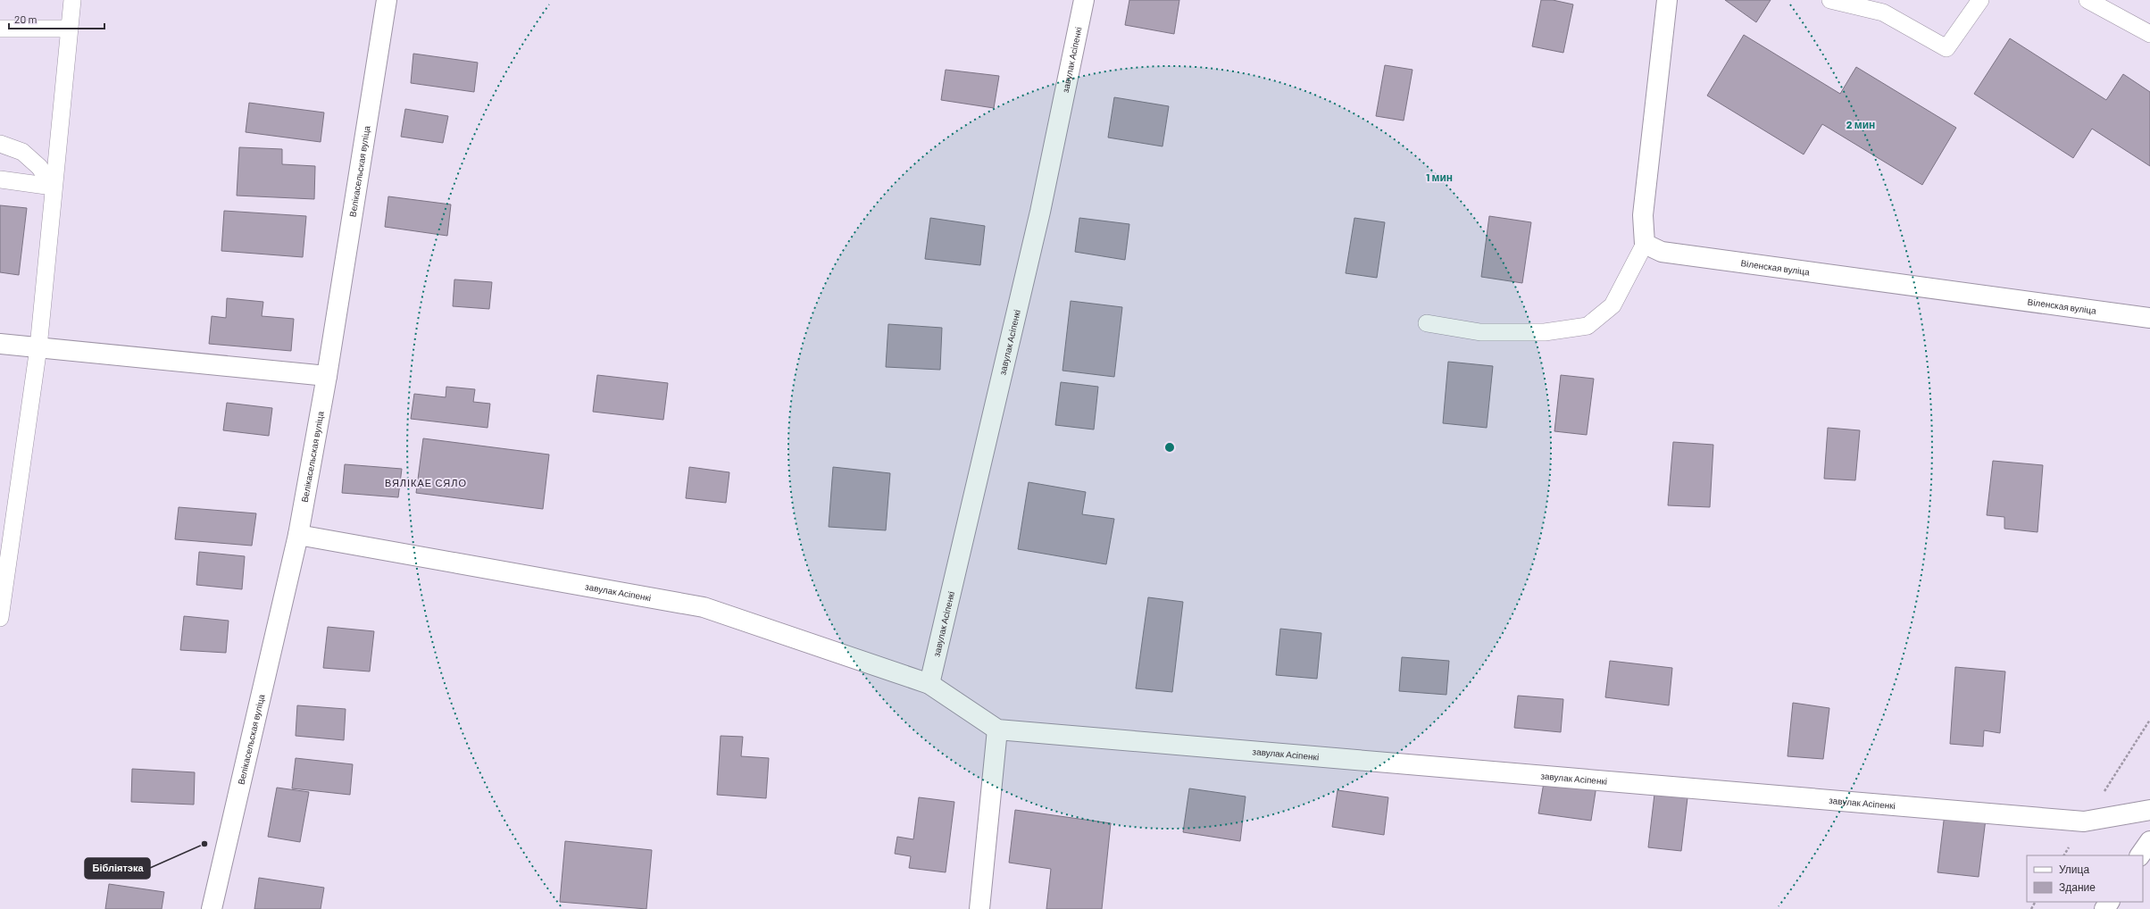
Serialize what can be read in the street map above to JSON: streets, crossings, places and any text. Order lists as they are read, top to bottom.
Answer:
{
  "streets": {
    "street": ["завулак Асіпенкі", "Велікасельская вуліца", "Віленская вуліца"]
  },
  "crossings": [
    ["завулак Асіпенкі", "Велікасельская вуліца"]
  ],
  "districts": ["ВЯЛІКАЕ СЯЛО"],
  "places": ["Бібліятэка"],
  "legend": ["Улица", "Здание"],
  "scale_bar": "20 m",
  "rings": ["2 мин", "1 мин"]
}
